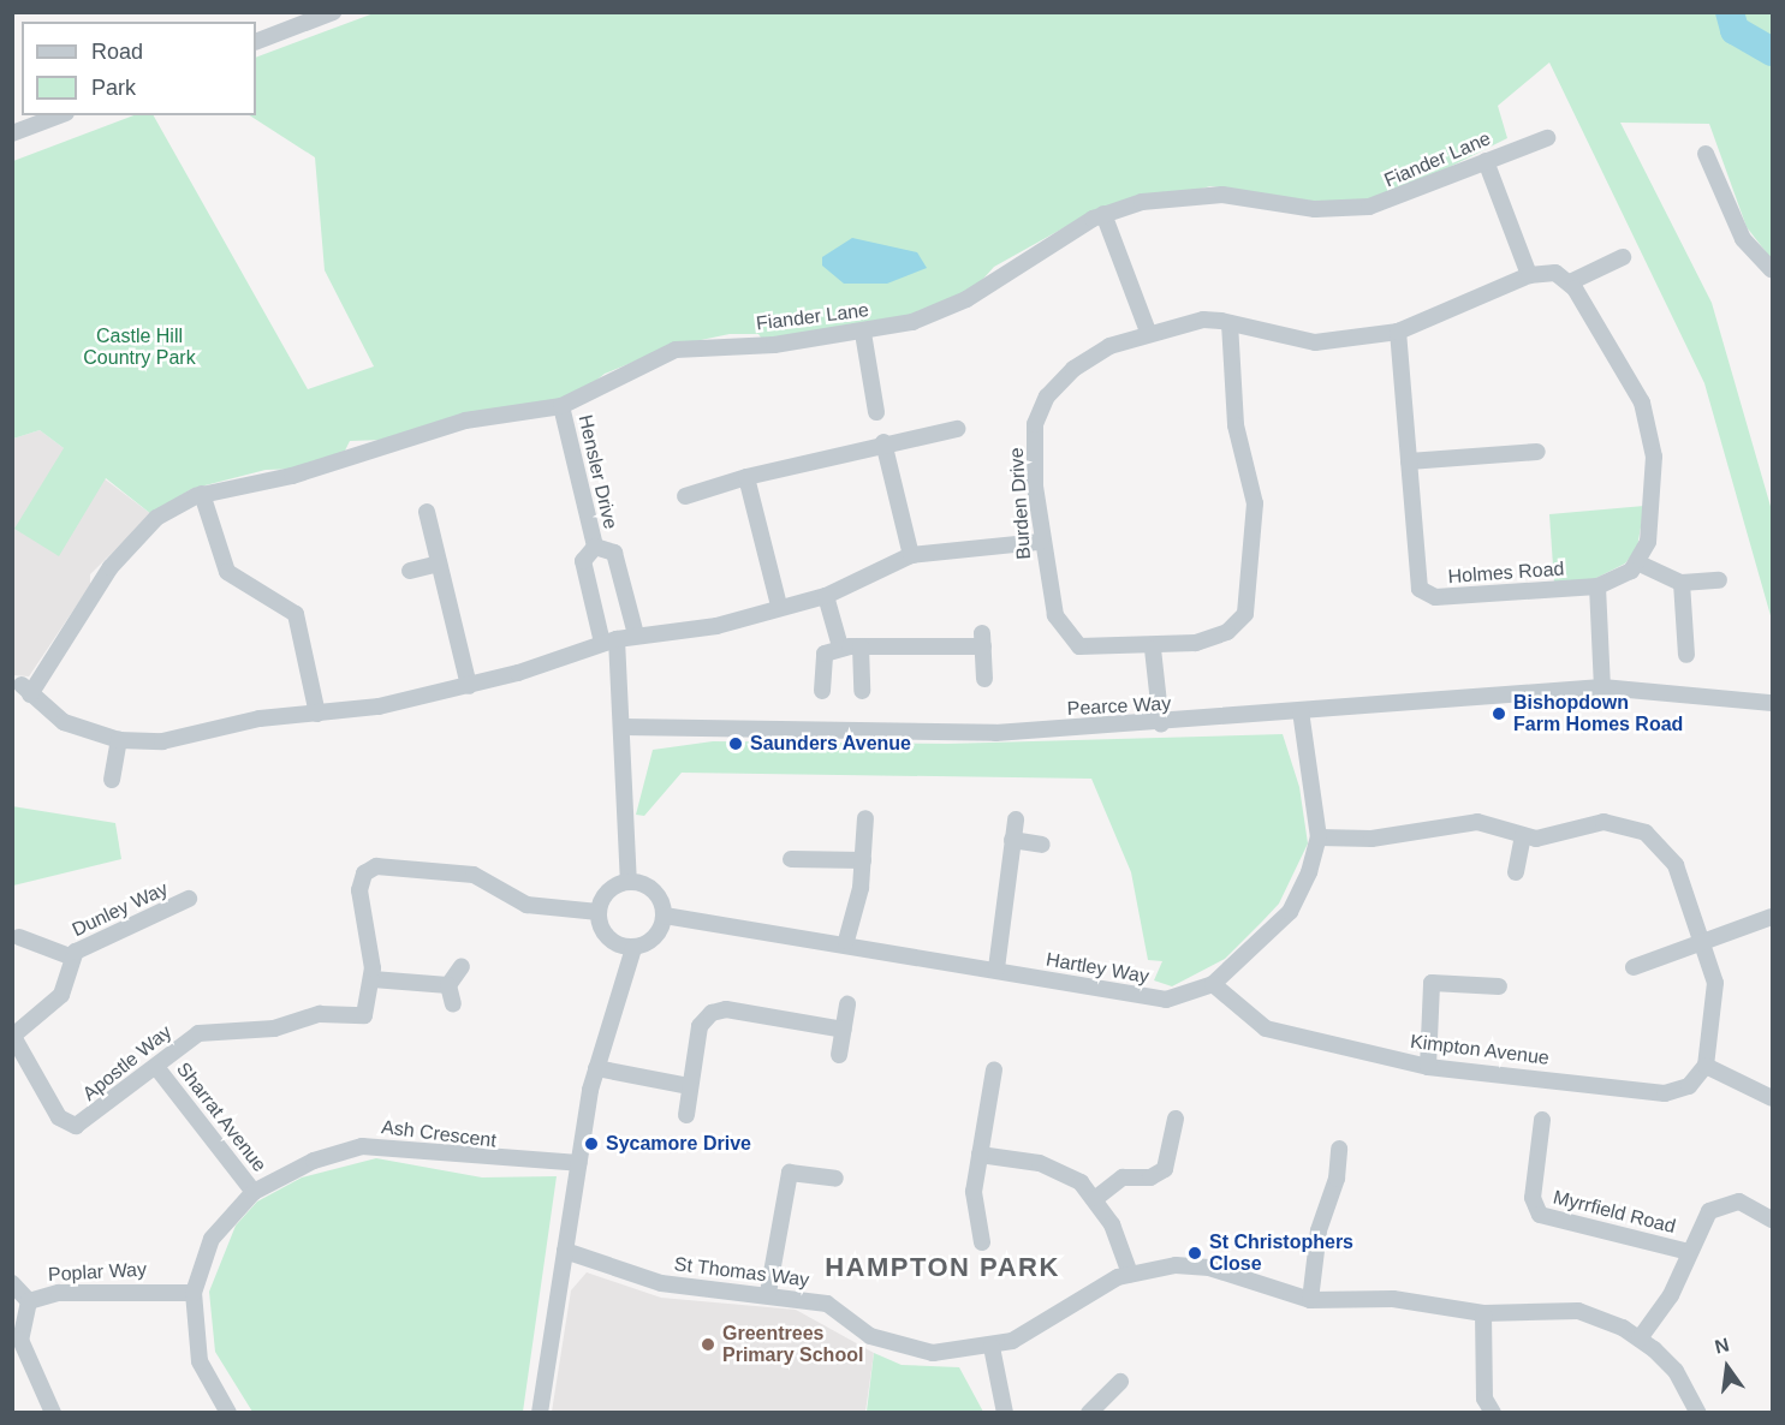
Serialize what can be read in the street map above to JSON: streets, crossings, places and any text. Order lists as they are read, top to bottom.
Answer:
{
  "streets": {
    "street": [
      "Fiander Lane",
      "Hensler Drive",
      "Burden Drive",
      "Holmes Road",
      "Pearce Way",
      "Dunley Way",
      "Hartley Way",
      "Kimpton Avenue",
      "Apostle Way",
      "Sharrat Avenue",
      "Ash Crescent",
      "Myrrfield Road",
      "Poplar Way",
      "St Thomas Way"
    ]
  },
  "crossings": [
    ["Fiander Lane", "Hensler Drive"],
    ["Burden Drive", "Holmes Road"],
    ["Pearce Way", "Hartley Way"],
    ["Dunley Way", "Apostle Way"],
    ["Hartley Way", "Kimpton Avenue"],
    ["Hartley Way", "Apostle Way"],
    ["Apostle Way", "Sharrat Avenue"],
    ["Sharrat Avenue", "Ash Crescent"],
    ["Ash Crescent", "Poplar Way"],
    ["Myrrfield Road", "St Thomas Way"]
  ],
  "districts": ["HAMPTON PARK"],
  "parks": ["Castle Hill Country Park"],
  "places": [
    "Bishopdown Farm Homes Road",
    "Saunders Avenue",
    "Sycamore Drive",
    "St Christophers Close",
    "Greentrees Primary School"
  ],
  "legend": ["Road", "Park"],
  "north": "top"
}
